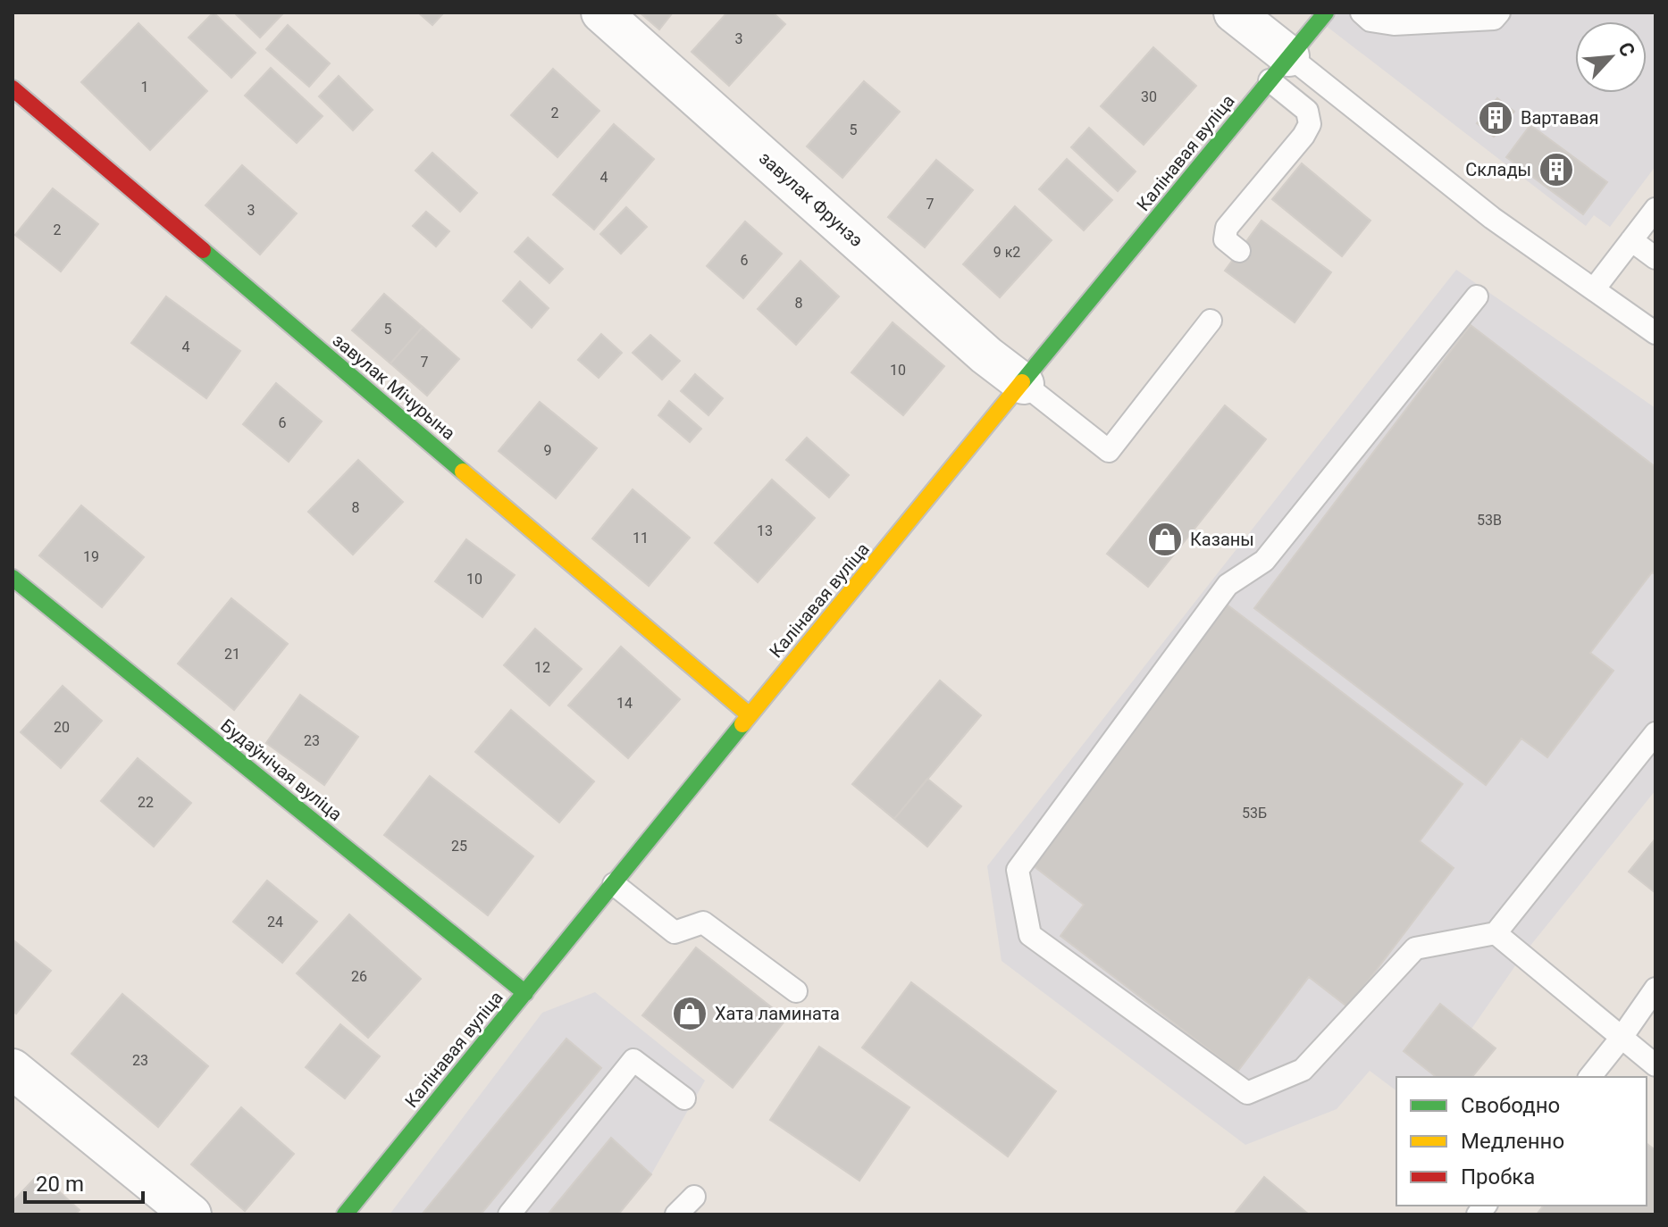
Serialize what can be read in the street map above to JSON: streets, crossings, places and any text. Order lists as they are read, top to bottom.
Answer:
{
  "streets": {
    "street": [
      "Калінавая вуліца",
      "завулак Фрунзэ",
      "завулак Мічурына",
      "Будаўнічая вуліца"
    ]
  },
  "crossings": [
    ["Калінавая вуліца", "завулак Фрунзэ"],
    ["Калінавая вуліца", "завулак Мічурына"],
    ["Калінавая вуліца", "Будаўнічая вуліца"]
  ],
  "places": {
    "building": ["Вартавая", "Склады"],
    "shop": ["Казаны", "Хата ламината"]
  },
  "house_numbers": [
    "3",
    "1",
    "30",
    "2",
    "5",
    "4",
    "7",
    "3",
    "2",
    "9 к2",
    "6",
    "8",
    "5",
    "4",
    "7",
    "10",
    "6",
    "9",
    "8",
    "53В",
    "13",
    "11",
    "19",
    "10",
    "21",
    "12",
    "14",
    "20",
    "23",
    "22",
    "53Б",
    "25",
    "24",
    "26",
    "23"
  ],
  "legend": ["Свободно", "Медленно", "Пробка"],
  "scale_bar": "20 m",
  "north": "top right"
}
